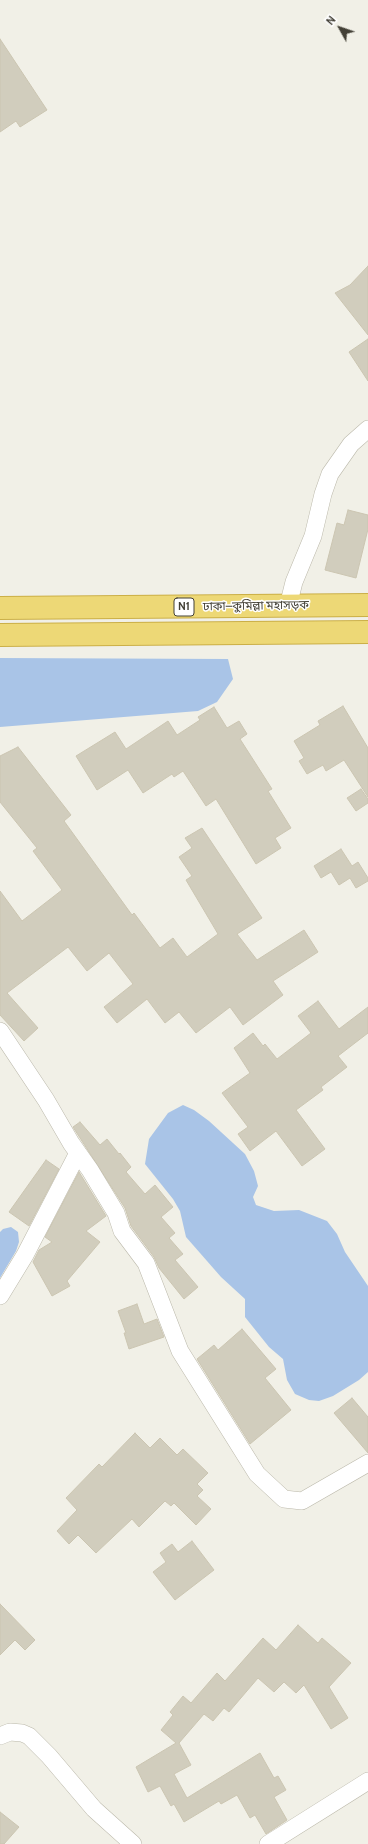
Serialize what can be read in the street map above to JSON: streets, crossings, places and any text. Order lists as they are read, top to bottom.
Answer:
{
  "streets": {
    "highway": ["ঢাকা–কুমিল্লা মহাসড়ক", "N1"]
  },
  "north": "top left"
}
